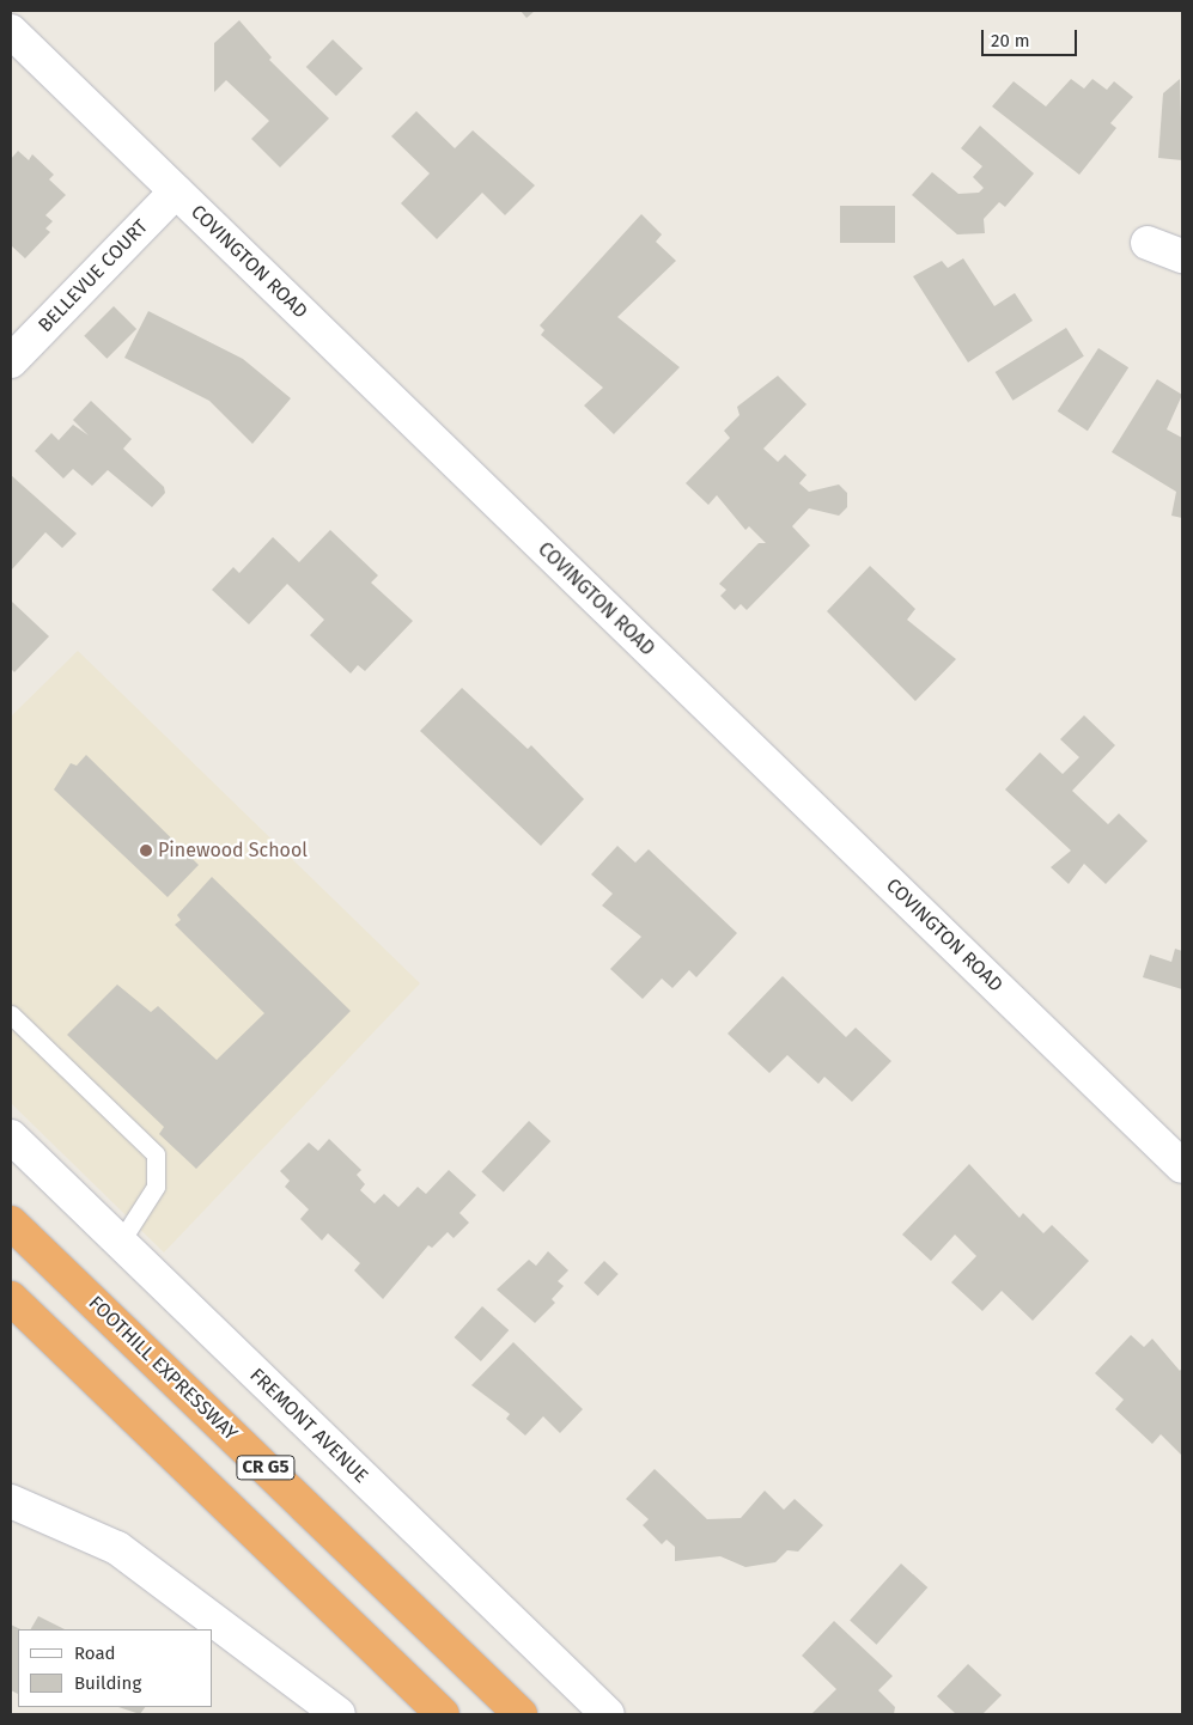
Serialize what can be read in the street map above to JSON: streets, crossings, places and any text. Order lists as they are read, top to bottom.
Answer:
{
  "streets": {
    "highway": ["FOOTHILL EXPRESSWAY", "CR G5"],
    "street": ["COVINGTON ROAD", "BELLEVUE COURT", "FREMONT AVENUE"]
  },
  "crossings": [
    ["COVINGTON ROAD", "BELLEVUE COURT"]
  ],
  "places": ["Pinewood School"],
  "legend": ["Road", "Building"],
  "scale_bar": "20 m"
}
